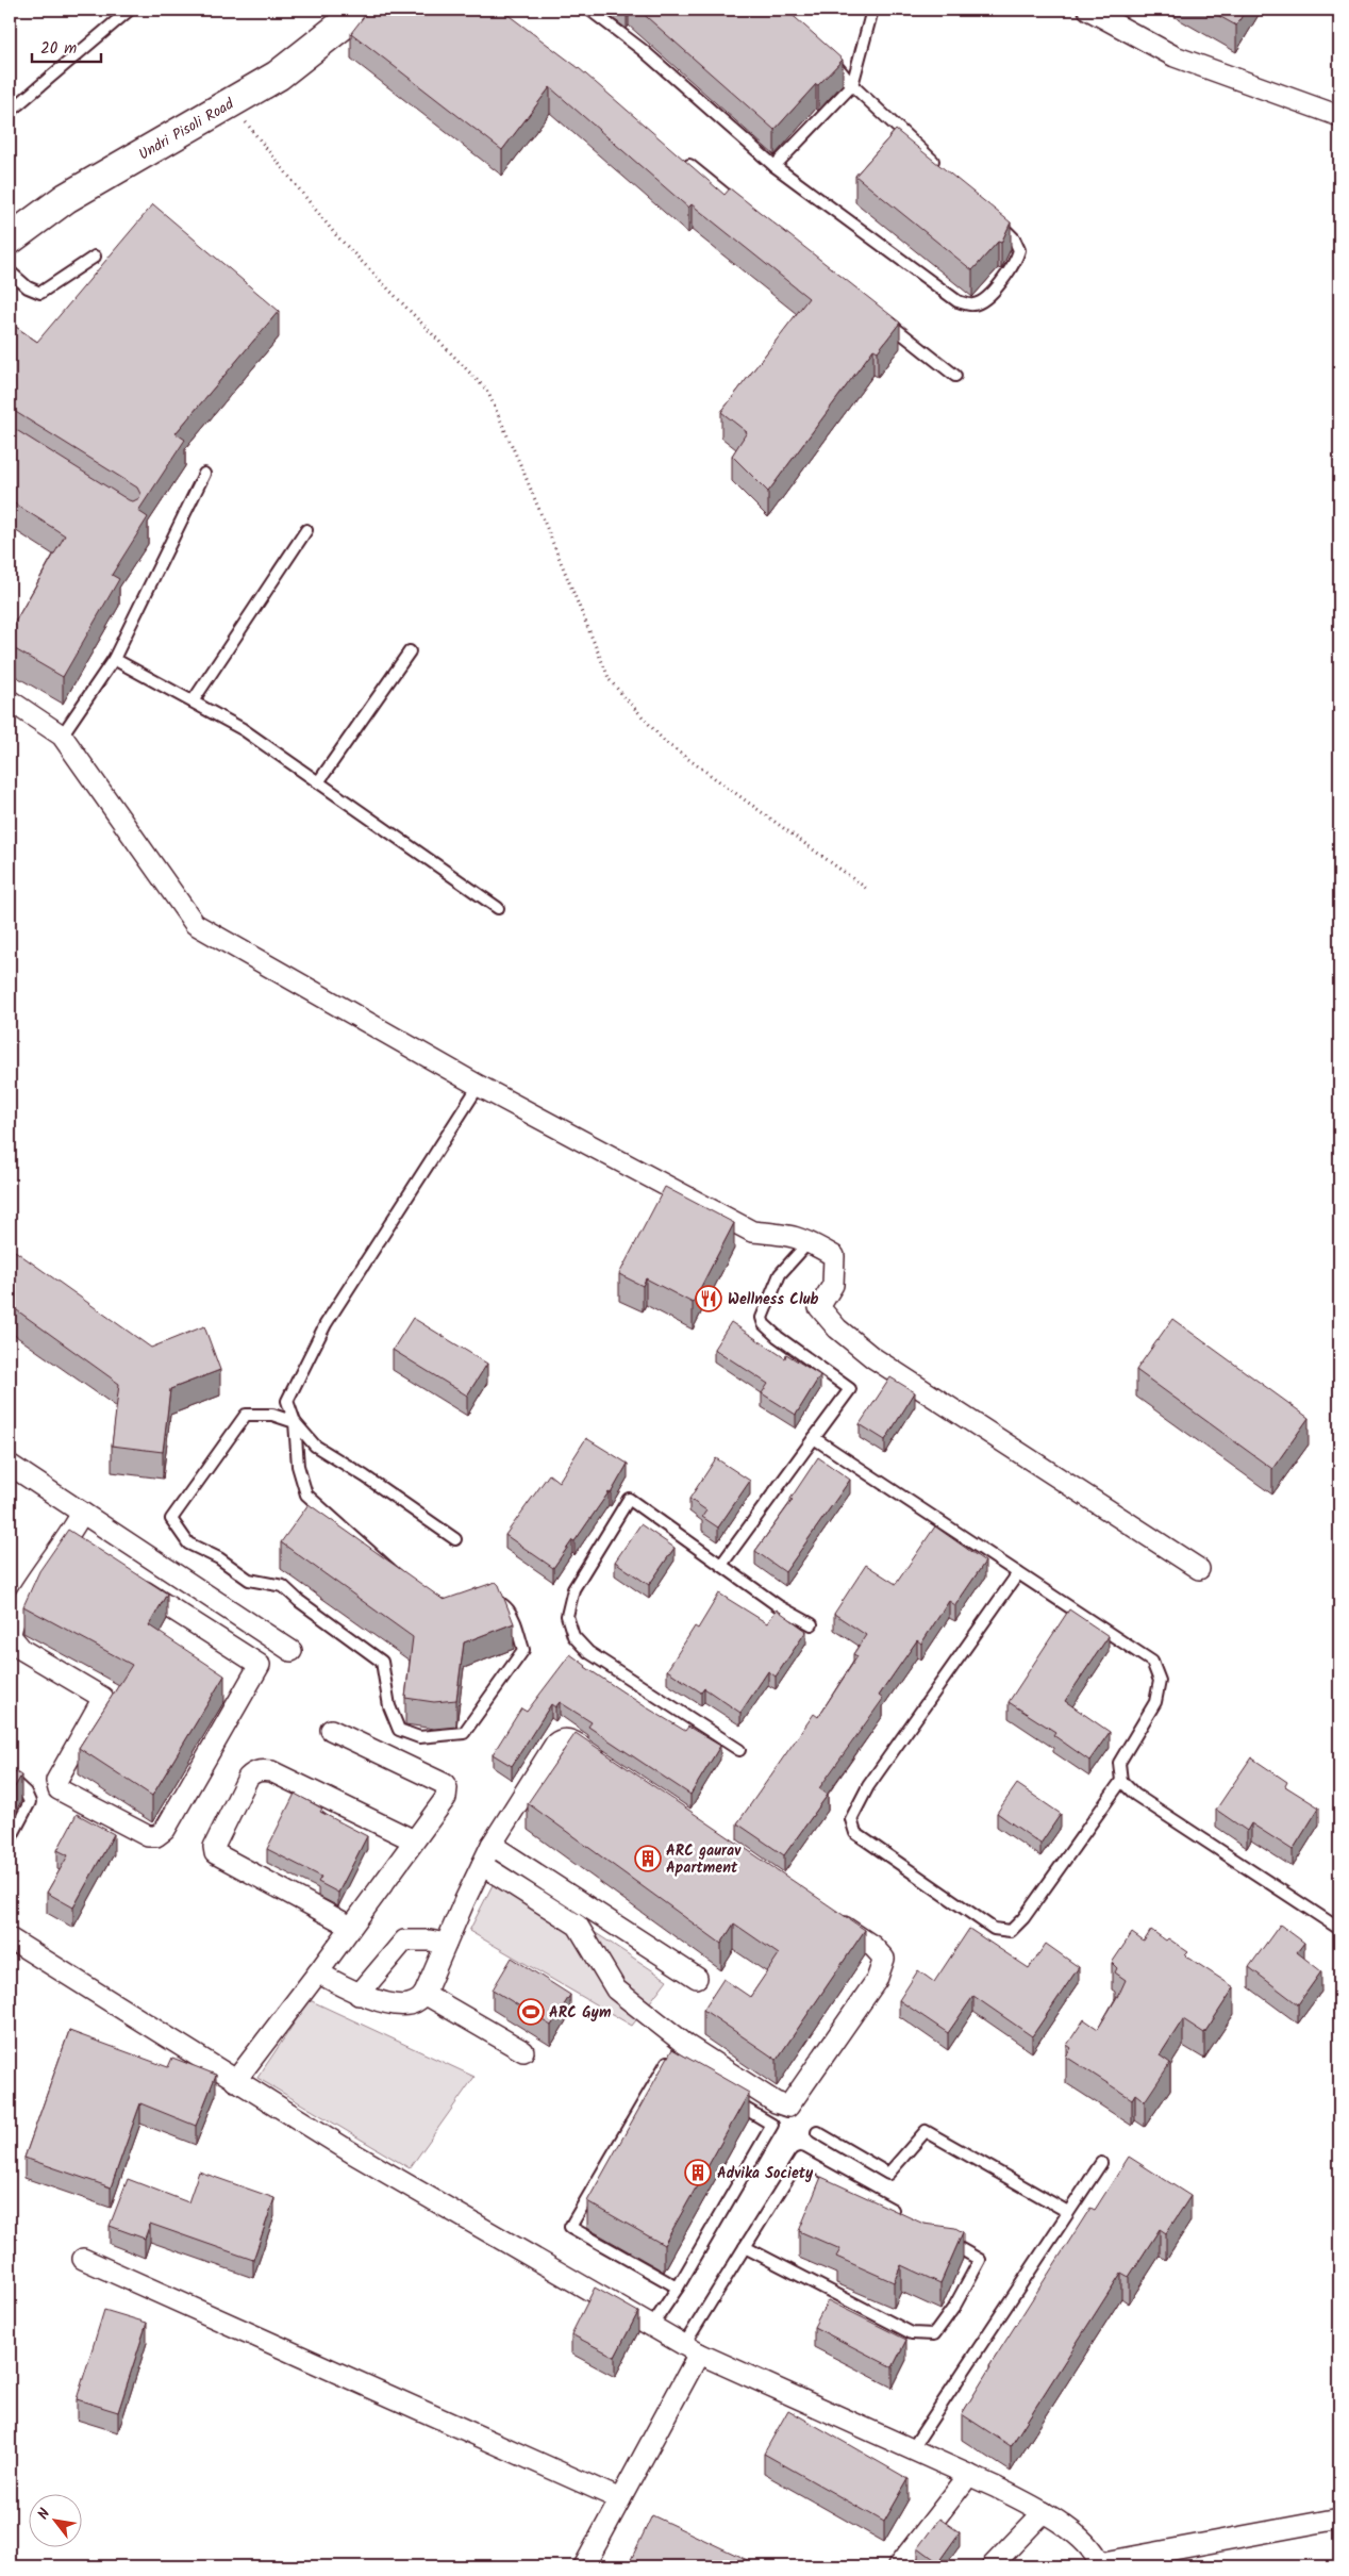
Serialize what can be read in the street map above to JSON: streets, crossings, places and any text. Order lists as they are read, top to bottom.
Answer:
{
  "streets": {
    "highway": ["Undri Pisoli Road"]
  },
  "places": {
    "restaurant": ["Wellness Club"],
    "building": ["ARC gaurav Apartment", "Advika Society"],
    "sports": ["ARC Gym"]
  },
  "scale_bar": "20 m",
  "north": "top left"
}
